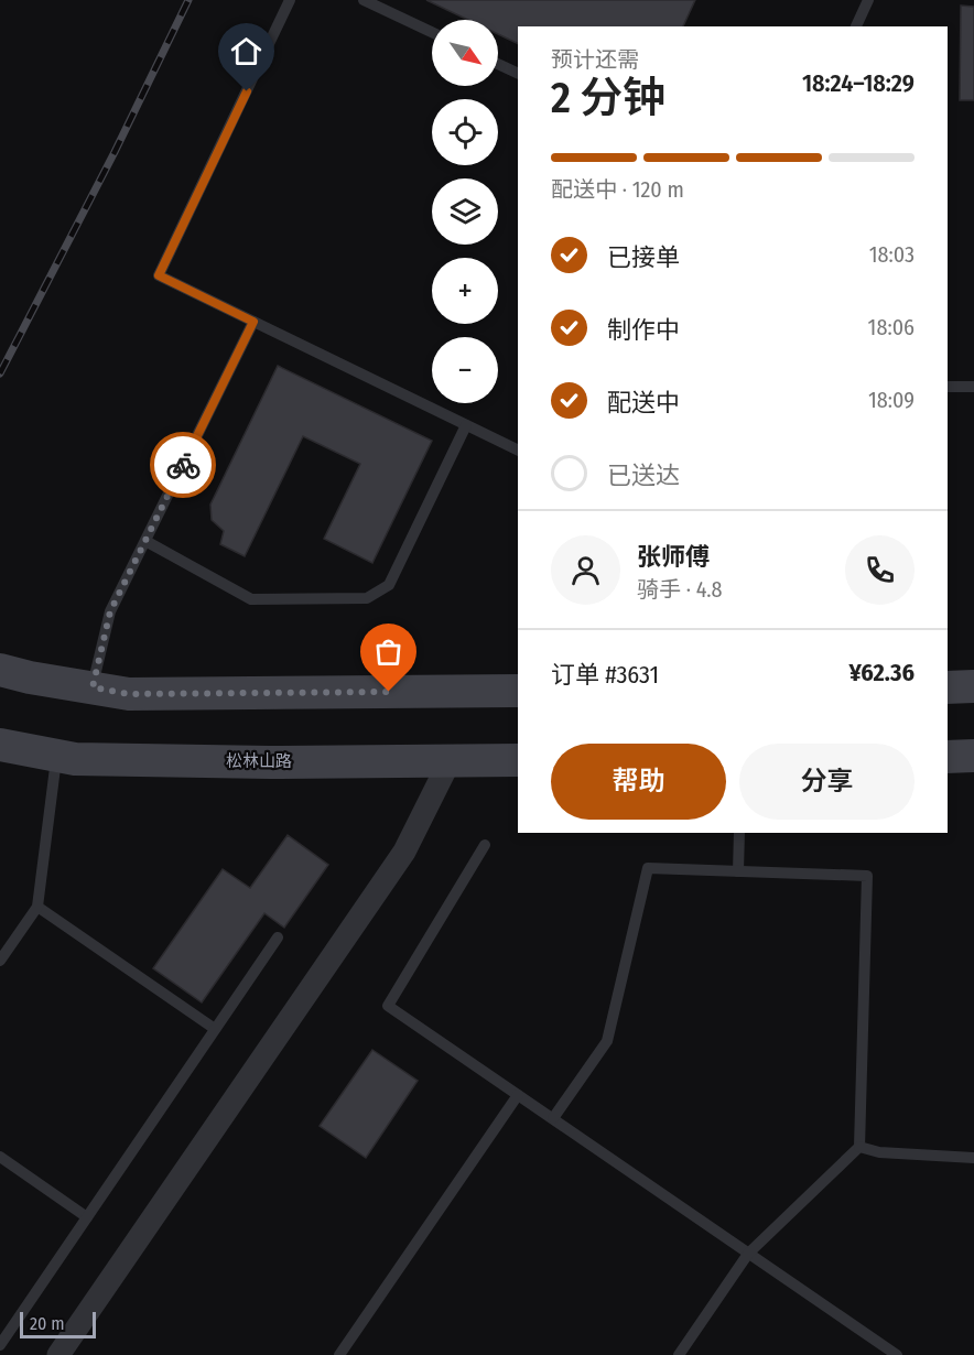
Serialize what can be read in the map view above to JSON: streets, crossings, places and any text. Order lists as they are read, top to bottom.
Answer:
{
  "streets": {
    "street": ["松林山路"]
  },
  "scale_bar": "20 m",
  "north": "bottom right",
  "page": {
    "map_buttons": ["+", "−"],
    "heading": ["2 分钟", "预计还需", "18:24–18:29"],
    "panel": [
      "张师傅",
      "骑手 · 4.8",
      "订单 #3631",
      "¥62.36"
    ],
    "bar": "配送中 · 120 m",
    "list": [
      ["已接单", "18:03"],
      ["制作中", "18:06"],
      ["配送中", "18:09"],
      "已送达"
    ],
    "buttons": ["帮助", "分享"],
    "scale": "20 m"
  }
}
